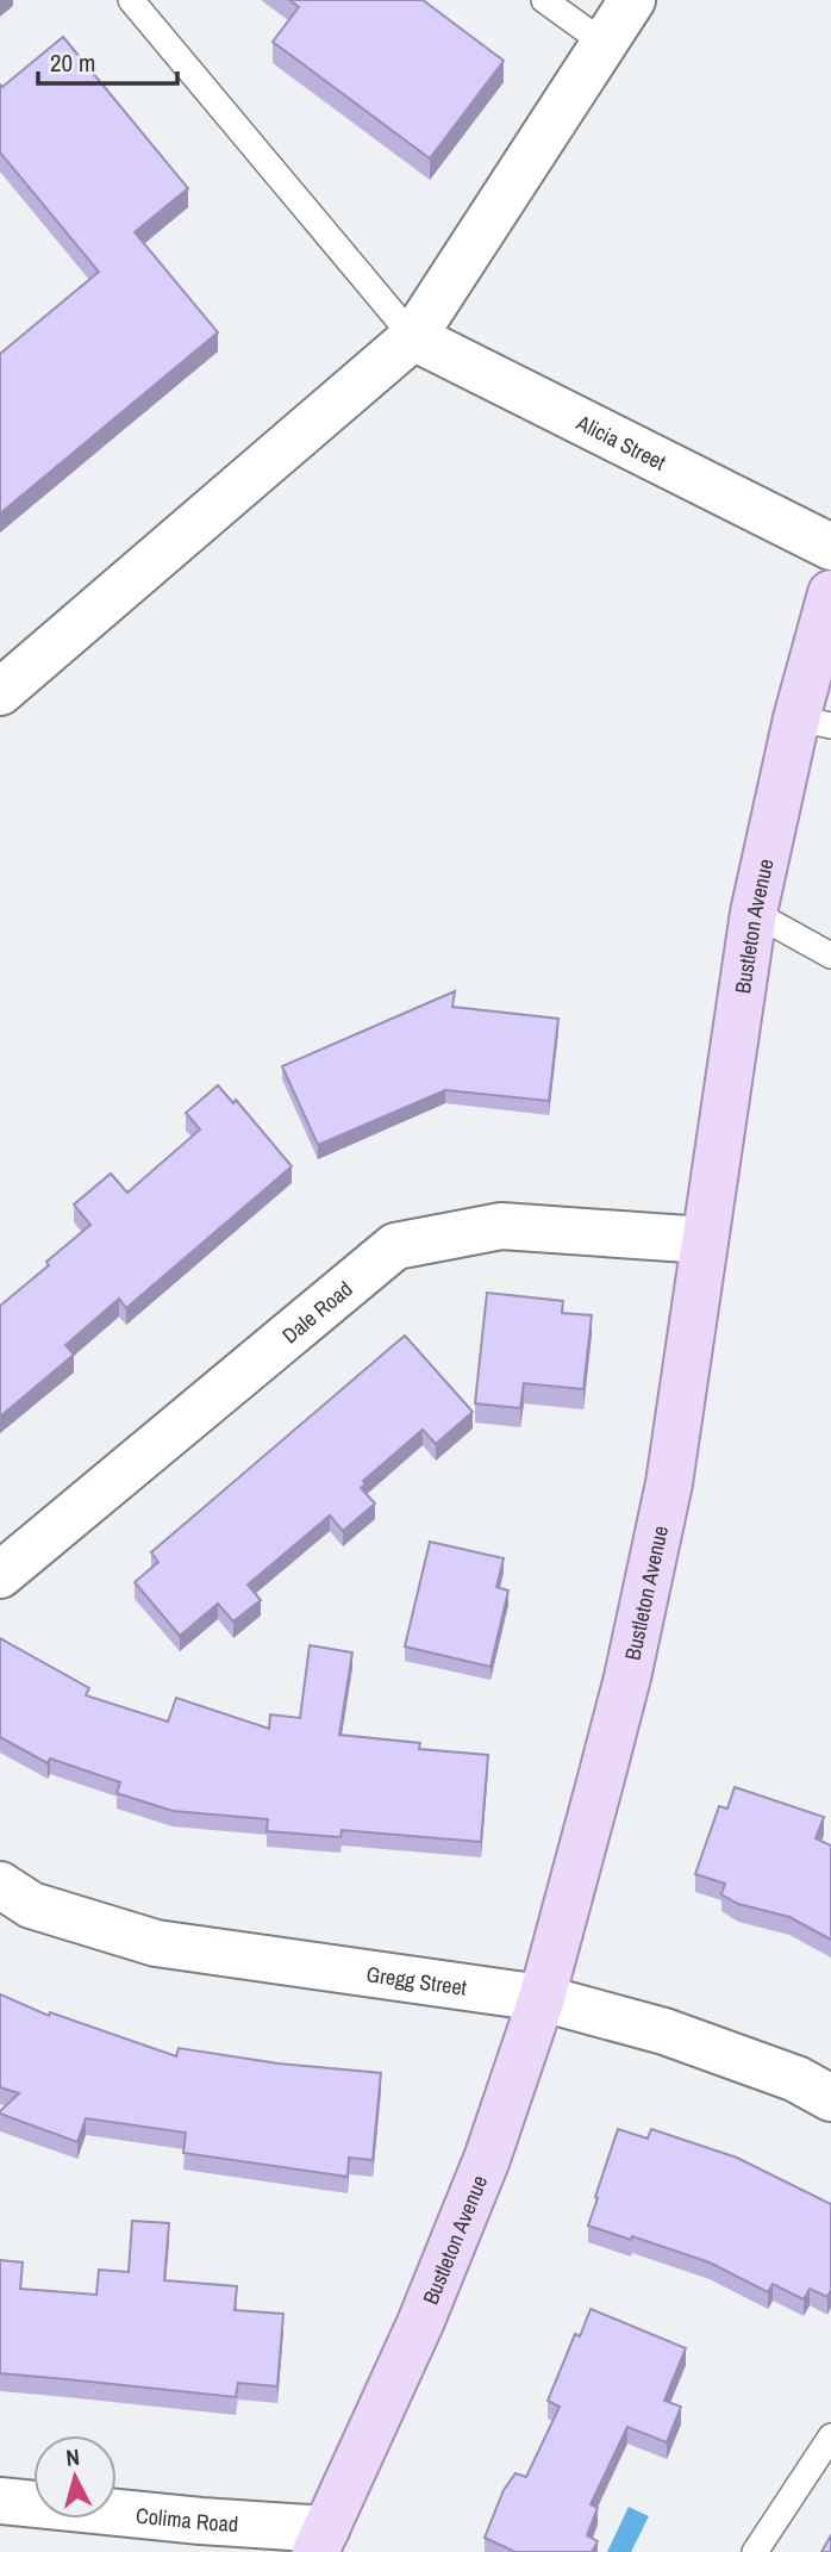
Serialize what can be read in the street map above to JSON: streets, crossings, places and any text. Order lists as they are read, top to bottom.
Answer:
{
  "streets": {
    "main road": ["Bustleton Avenue"],
    "street": [
      "Alicia Street",
      "Dale Road",
      "Gregg Street",
      "Colima Road"
    ]
  },
  "crossings": [
    ["Bustleton Avenue", "Dale Road"],
    ["Bustleton Avenue", "Gregg Street"],
    ["Bustleton Avenue", "Colima Road"]
  ],
  "scale_bar": "20 m",
  "north": "top"
}
